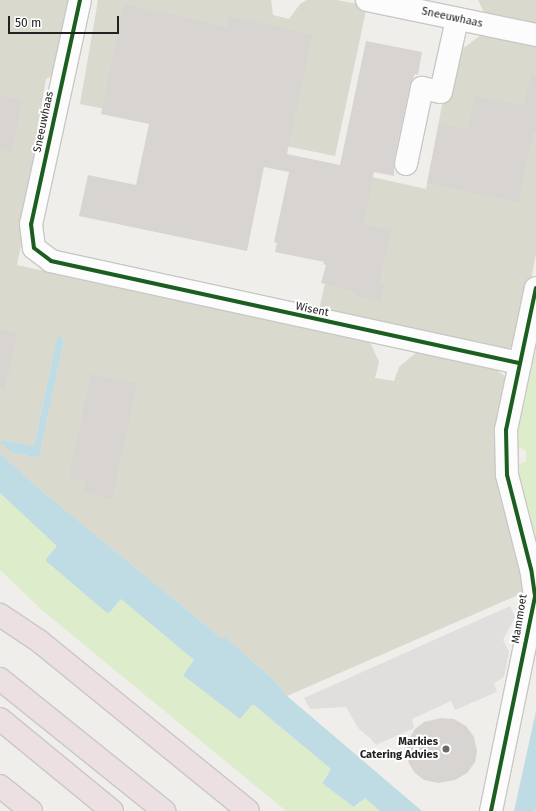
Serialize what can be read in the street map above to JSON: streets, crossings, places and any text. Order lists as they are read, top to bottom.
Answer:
{
  "streets": {
    "street": ["Sneeuwhaas", "Wisent", "Mammoet"]
  },
  "crossings": [
    ["Sneeuwhaas", "Wisent"],
    ["Wisent", "Mammoet"]
  ],
  "places": ["Markies Catering Advies"],
  "scale_bar": "50 m"
}
